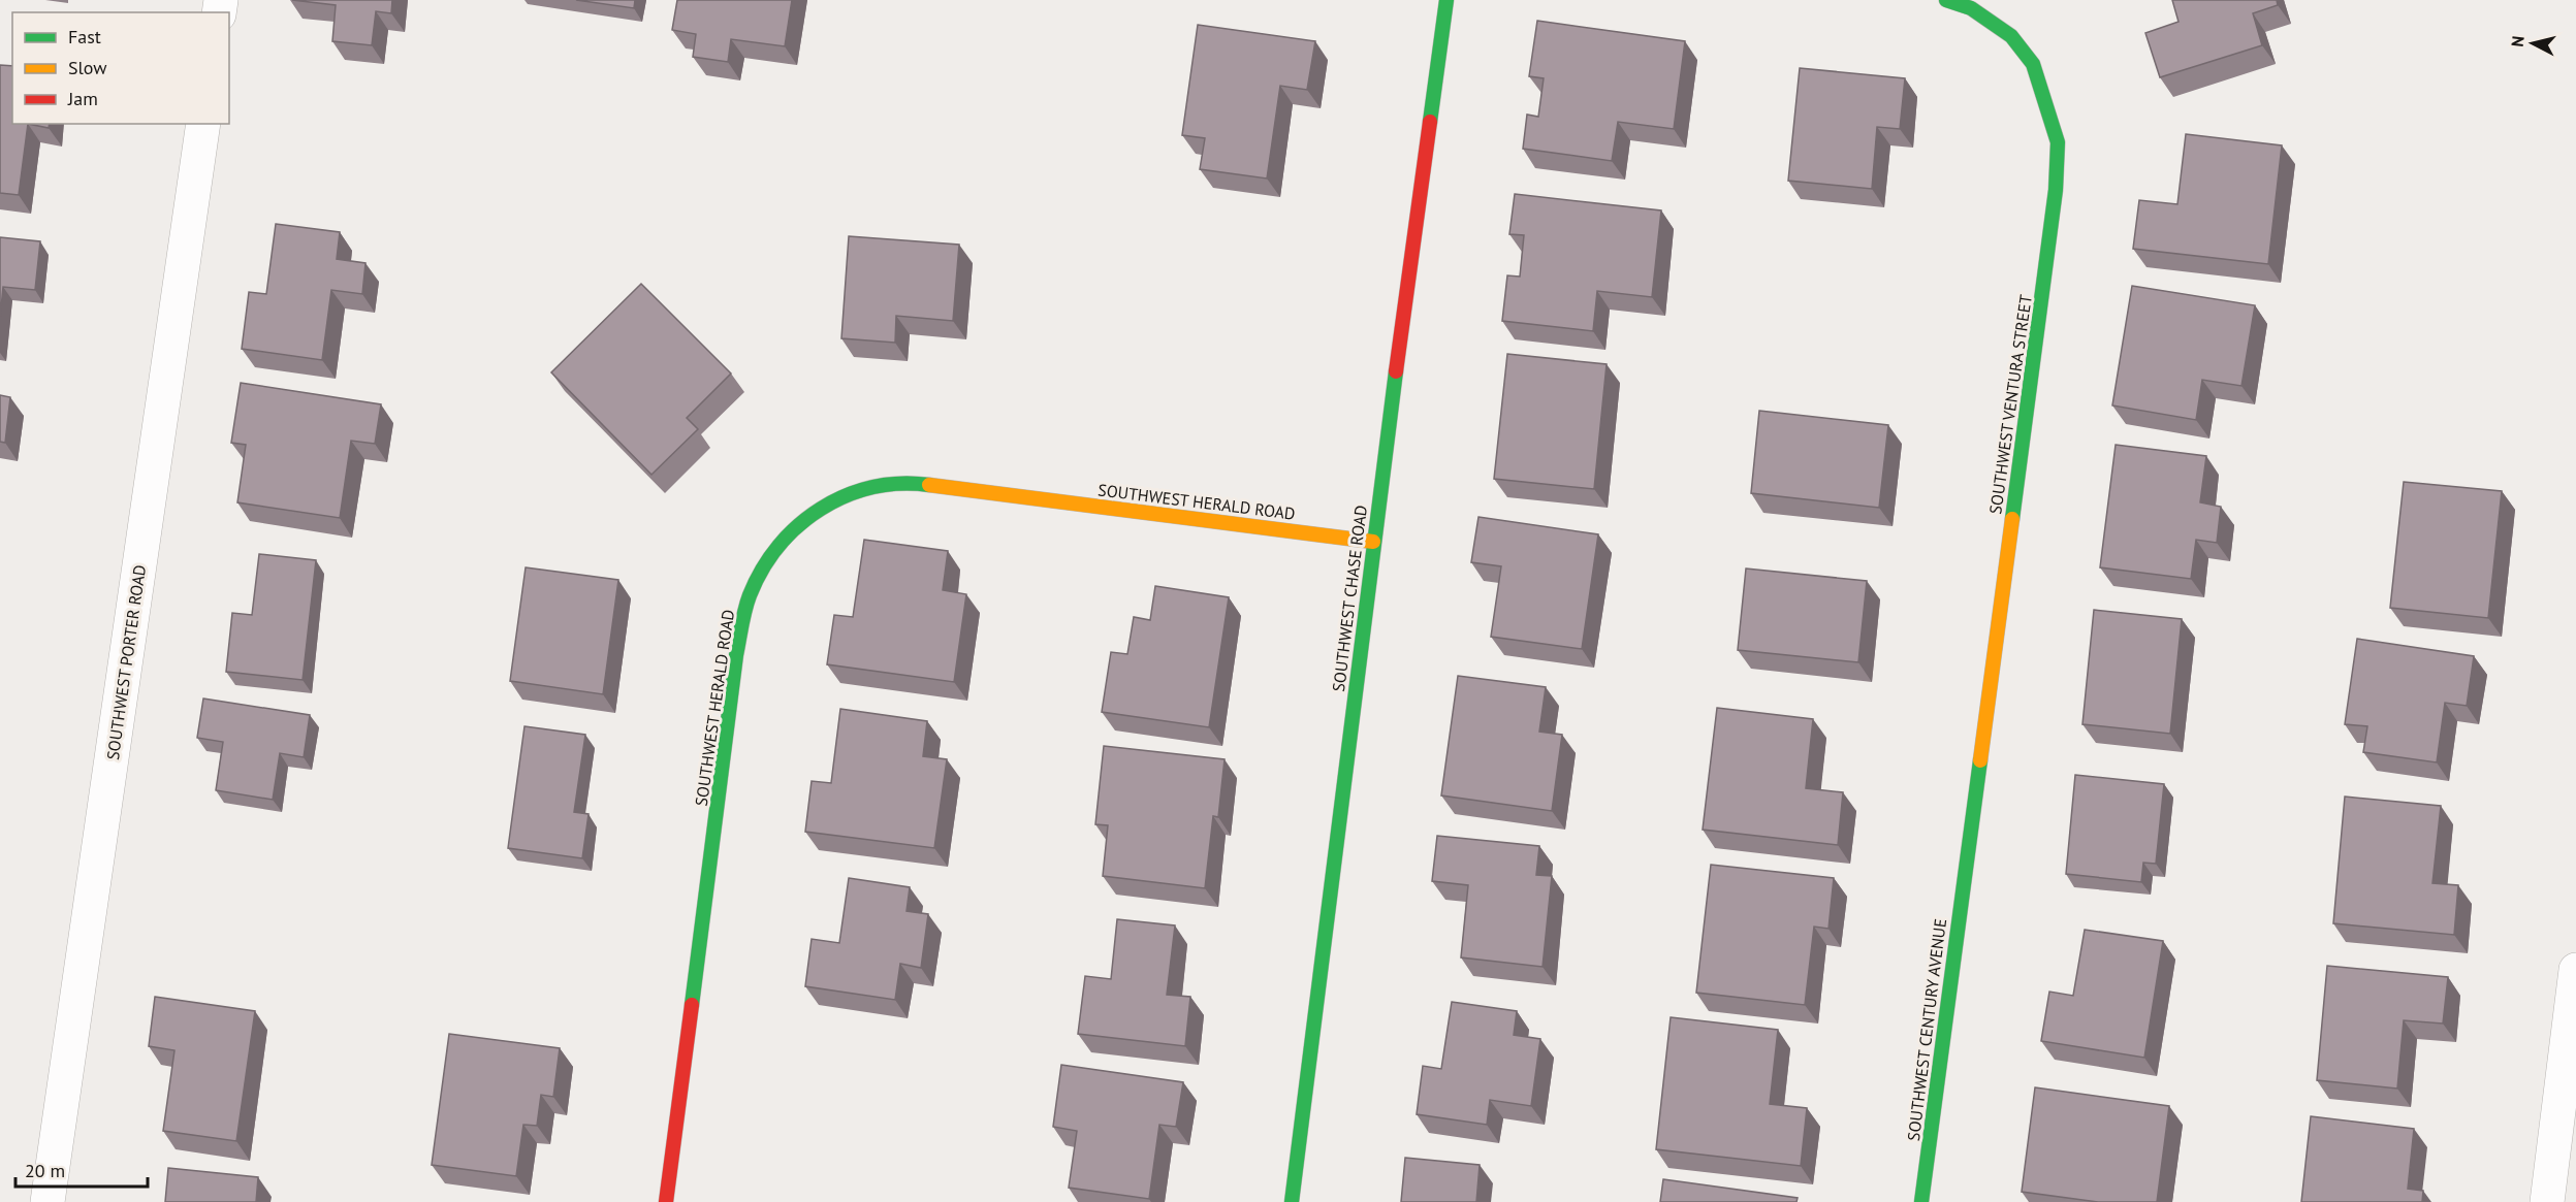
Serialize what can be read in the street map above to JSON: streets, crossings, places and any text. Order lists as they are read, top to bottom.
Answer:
{
  "streets": {
    "street": [
      "SOUTHWEST VENTURA STREET",
      "SOUTHWEST HERALD ROAD",
      "SOUTHWEST CHASE ROAD",
      "SOUTHWEST PORTER ROAD",
      "SOUTHWEST CENTURY AVENUE"
    ]
  },
  "crossings": [
    ["SOUTHWEST VENTURA STREET", "SOUTHWEST CENTURY AVENUE"],
    ["SOUTHWEST HERALD ROAD", "SOUTHWEST CHASE ROAD"]
  ],
  "legend": ["Fast", "Slow", "Jam"],
  "scale_bar": "20 m",
  "north": "left"
}
